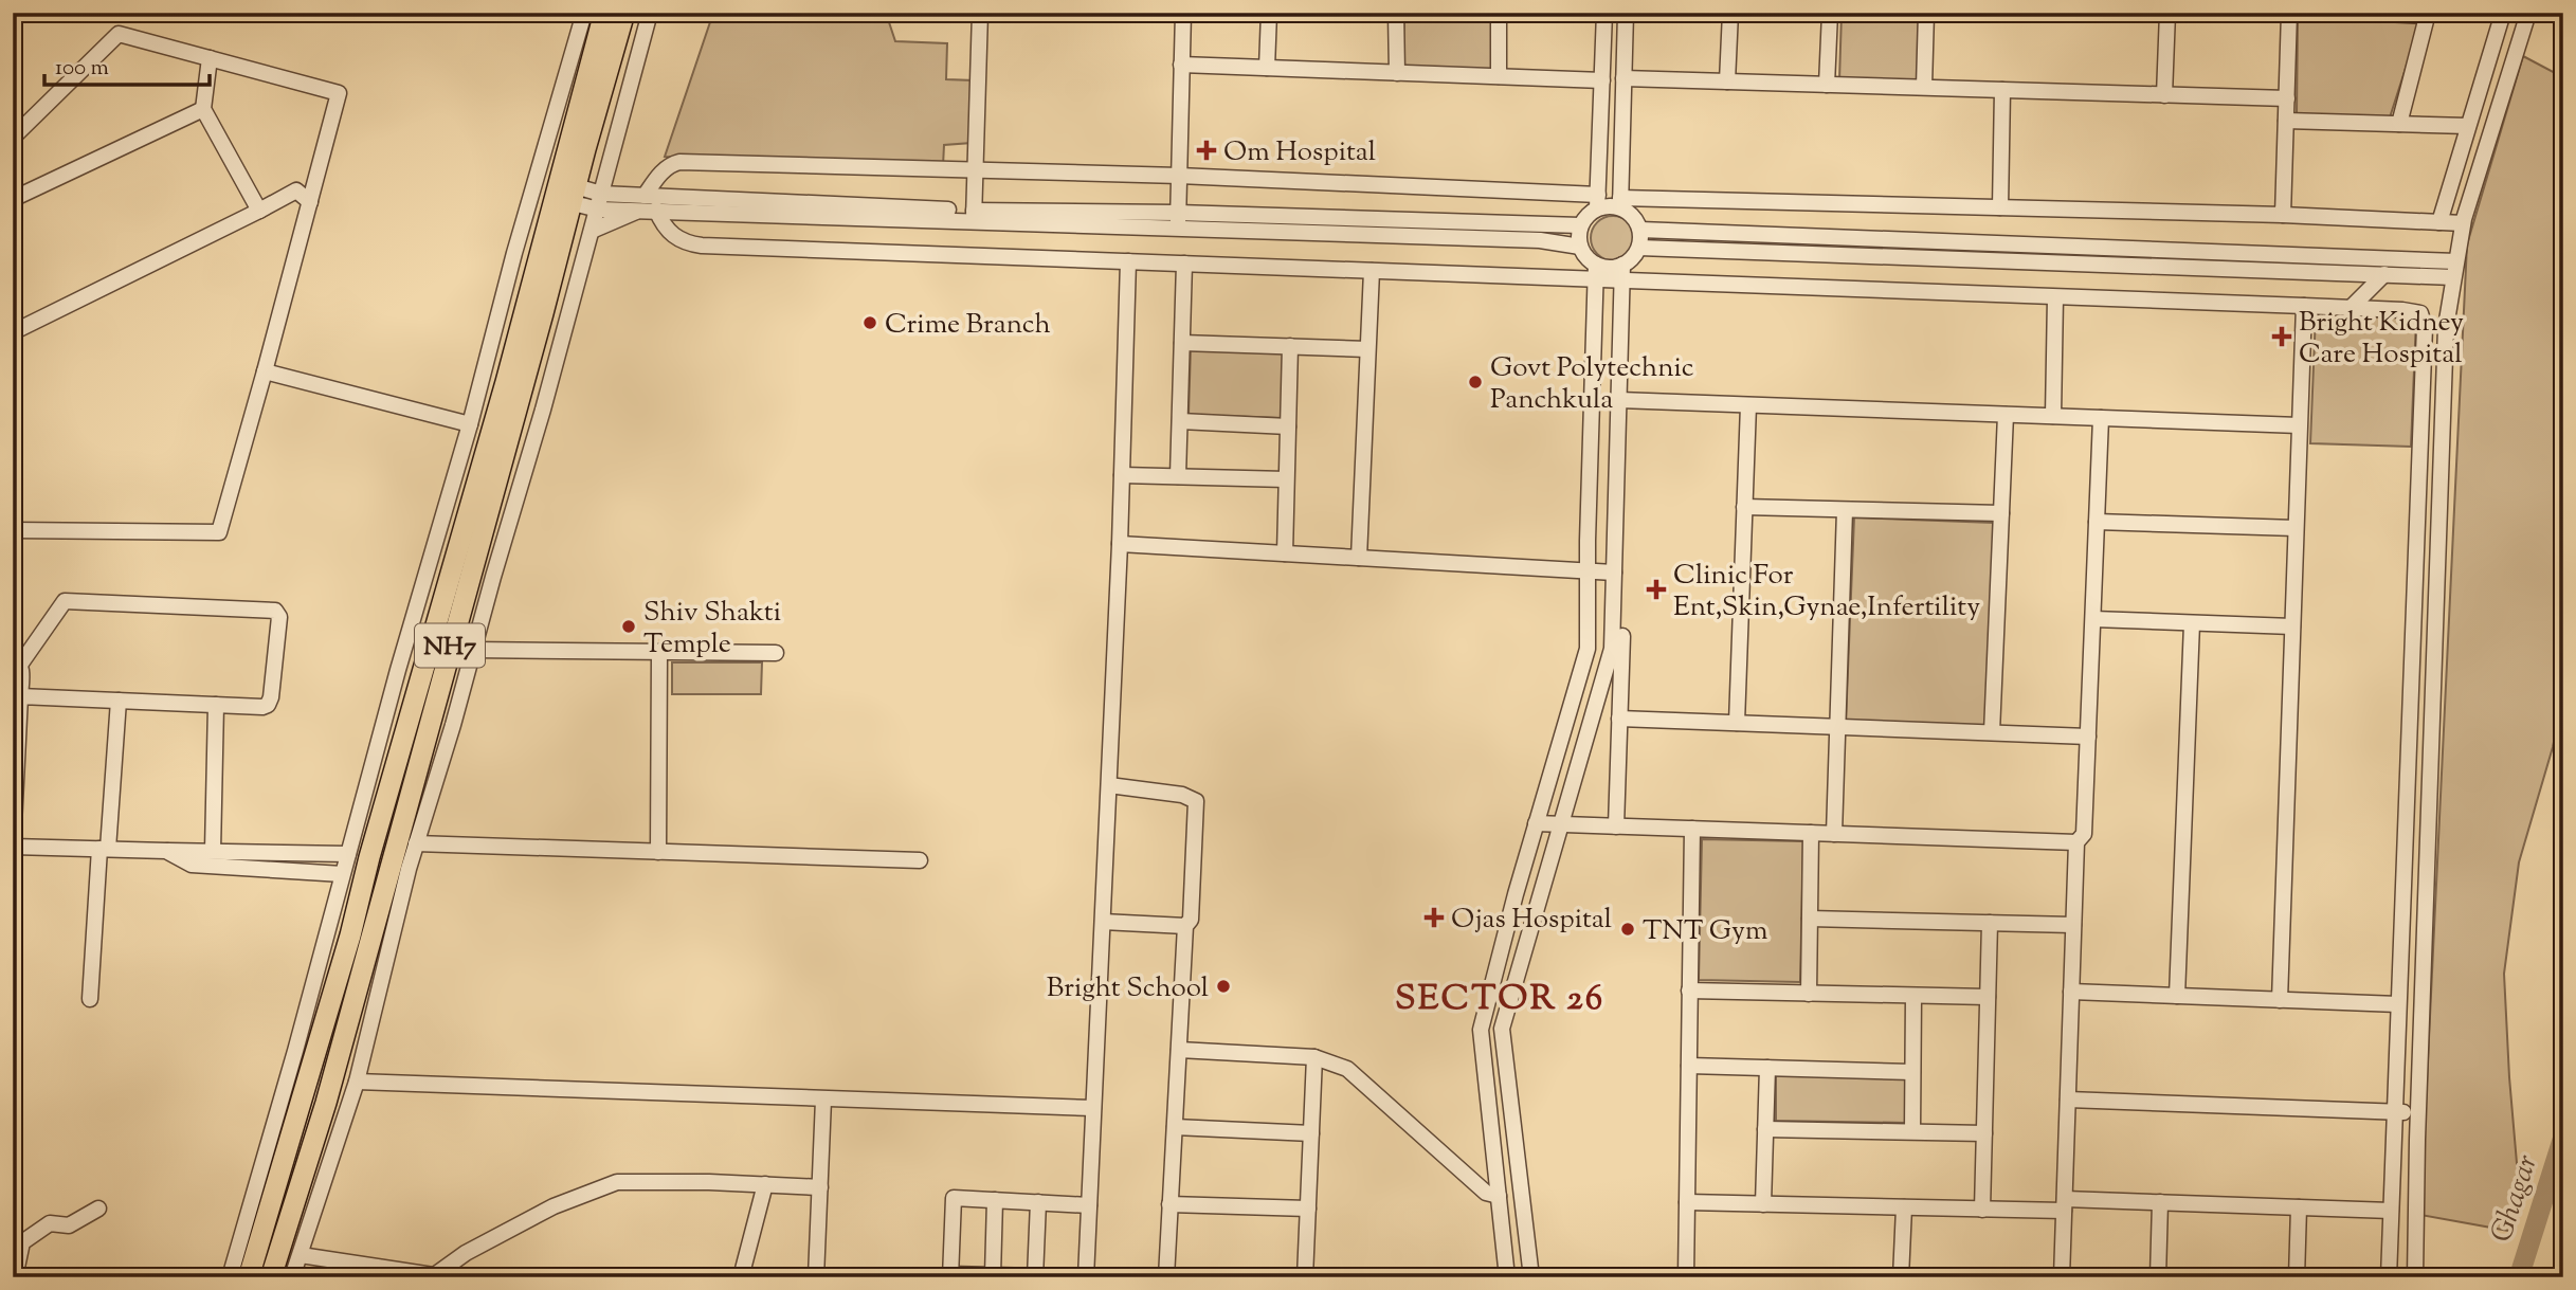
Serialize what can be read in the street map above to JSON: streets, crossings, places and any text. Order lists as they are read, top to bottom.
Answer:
{
  "streets": {
    "highway": ["NH7"]
  },
  "districts": ["SECTOR 26"],
  "water": ["Ghagar"],
  "places": {
    "health": [
      "Om Hospital",
      "Bright Kidney Care Hospital",
      "Clinic For Ent,Skin,Gynae,Infertility",
      "Ojas Hospital"
    ],
    "other": [
      "Crime Branch",
      "Govt Polytechnic Panchkula",
      "Shiv Shakti Temple",
      "TNT Gym",
      "Bright School"
    ]
  },
  "scale_bar": "100 m"
}
